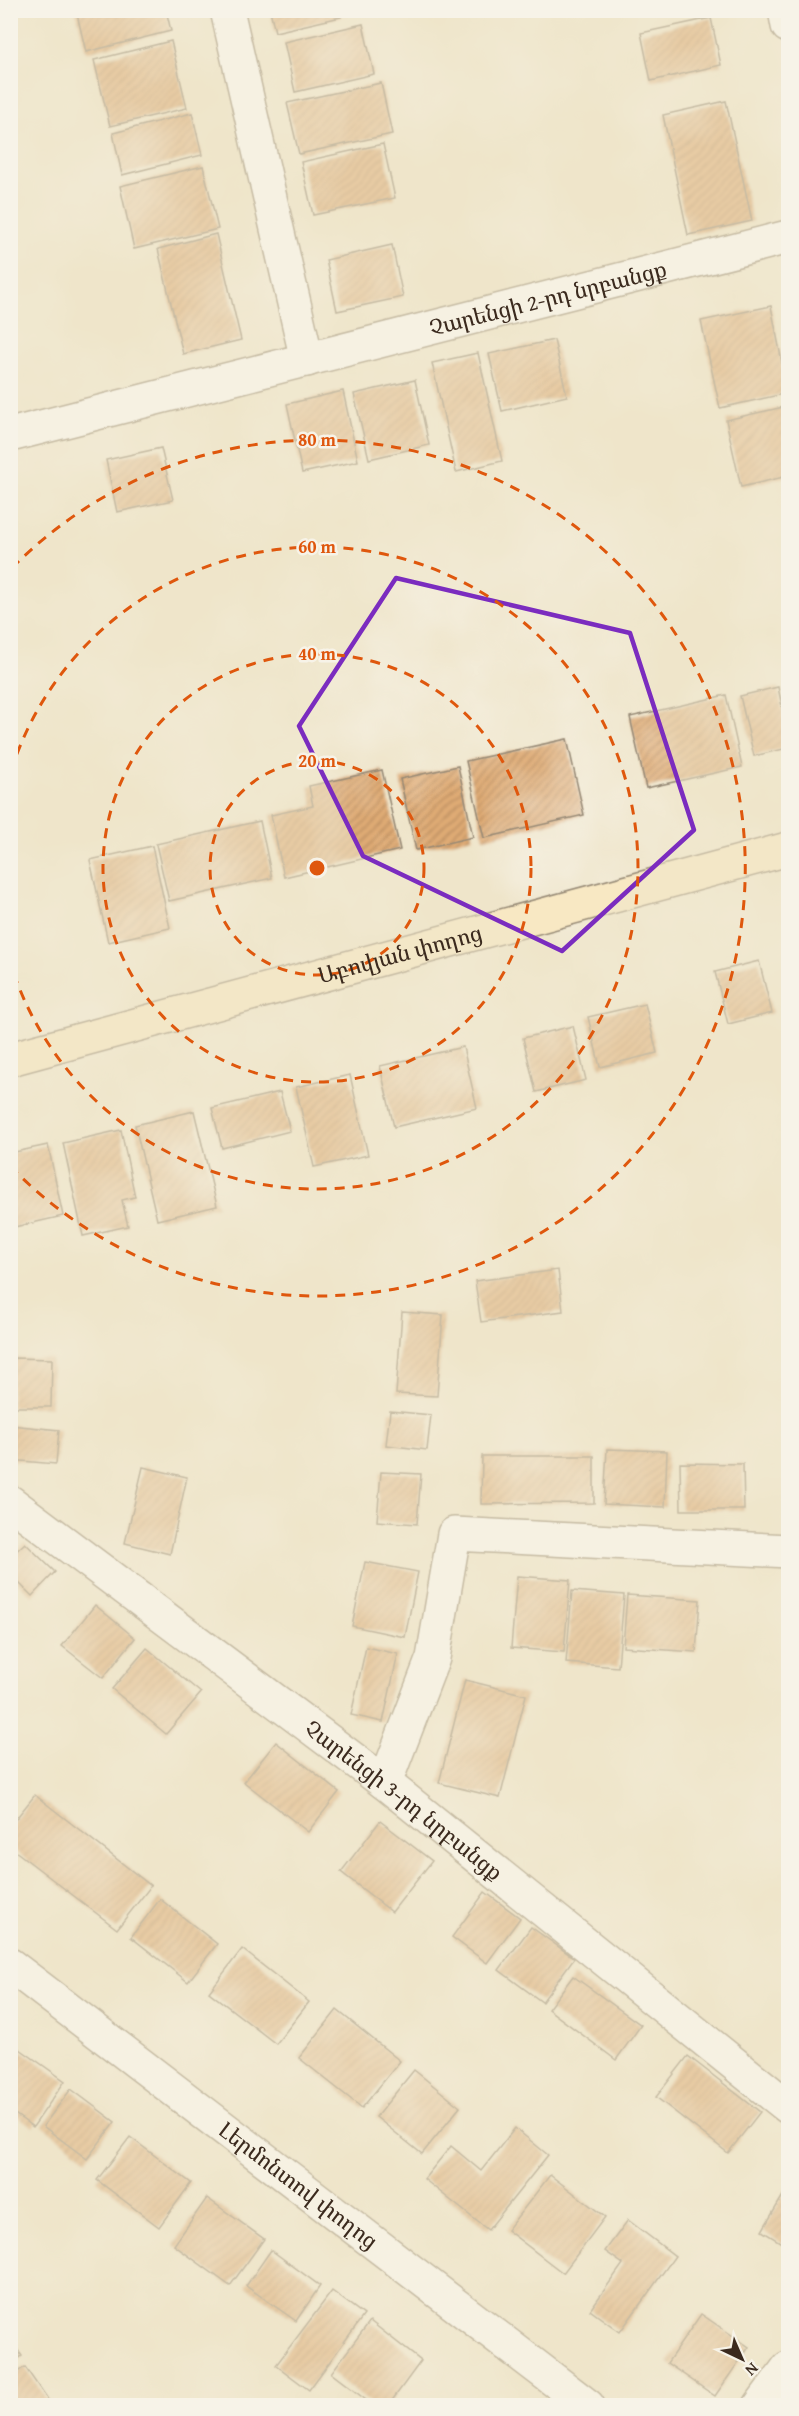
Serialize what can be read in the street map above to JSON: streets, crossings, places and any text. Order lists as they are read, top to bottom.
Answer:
{
  "streets": {
    "main road": ["Աբովյան փողոց"],
    "street": ["Չարենցի 2-րդ նրբանցք", "Չարենցի 3-րդ նրբանցք", "Լերմոնտով փողոց"]
  },
  "north": "bottom right",
  "rings": [
    "80 m",
    "60 m",
    "40 m",
    "20 m"
  ]
}
